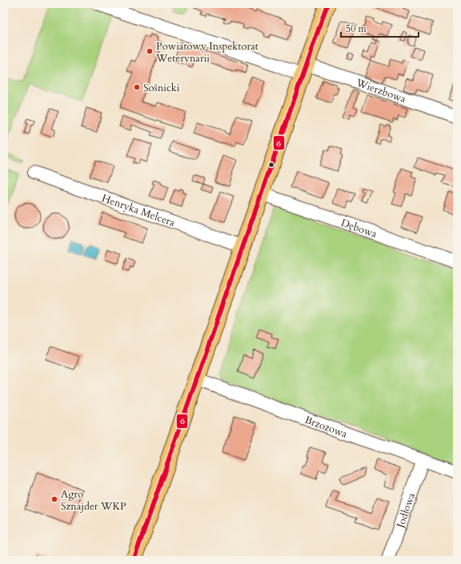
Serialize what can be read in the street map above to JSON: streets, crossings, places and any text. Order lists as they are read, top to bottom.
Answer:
{
  "streets": {
    "street": [
      "Wierzbowa",
      "Henryka Melcera",
      "Dębowa",
      "Brzozowa",
      "Jodłowa"
    ]
  },
  "crossings": [
    ["Brzozowa", "Jodłowa"]
  ],
  "places": ["Powiatowy Inspektorat Weterynarii", "Sośnicki", "Agro Sznajder WKP"],
  "lines": ["transit line 6"],
  "scale_bar": "50 m"
}
